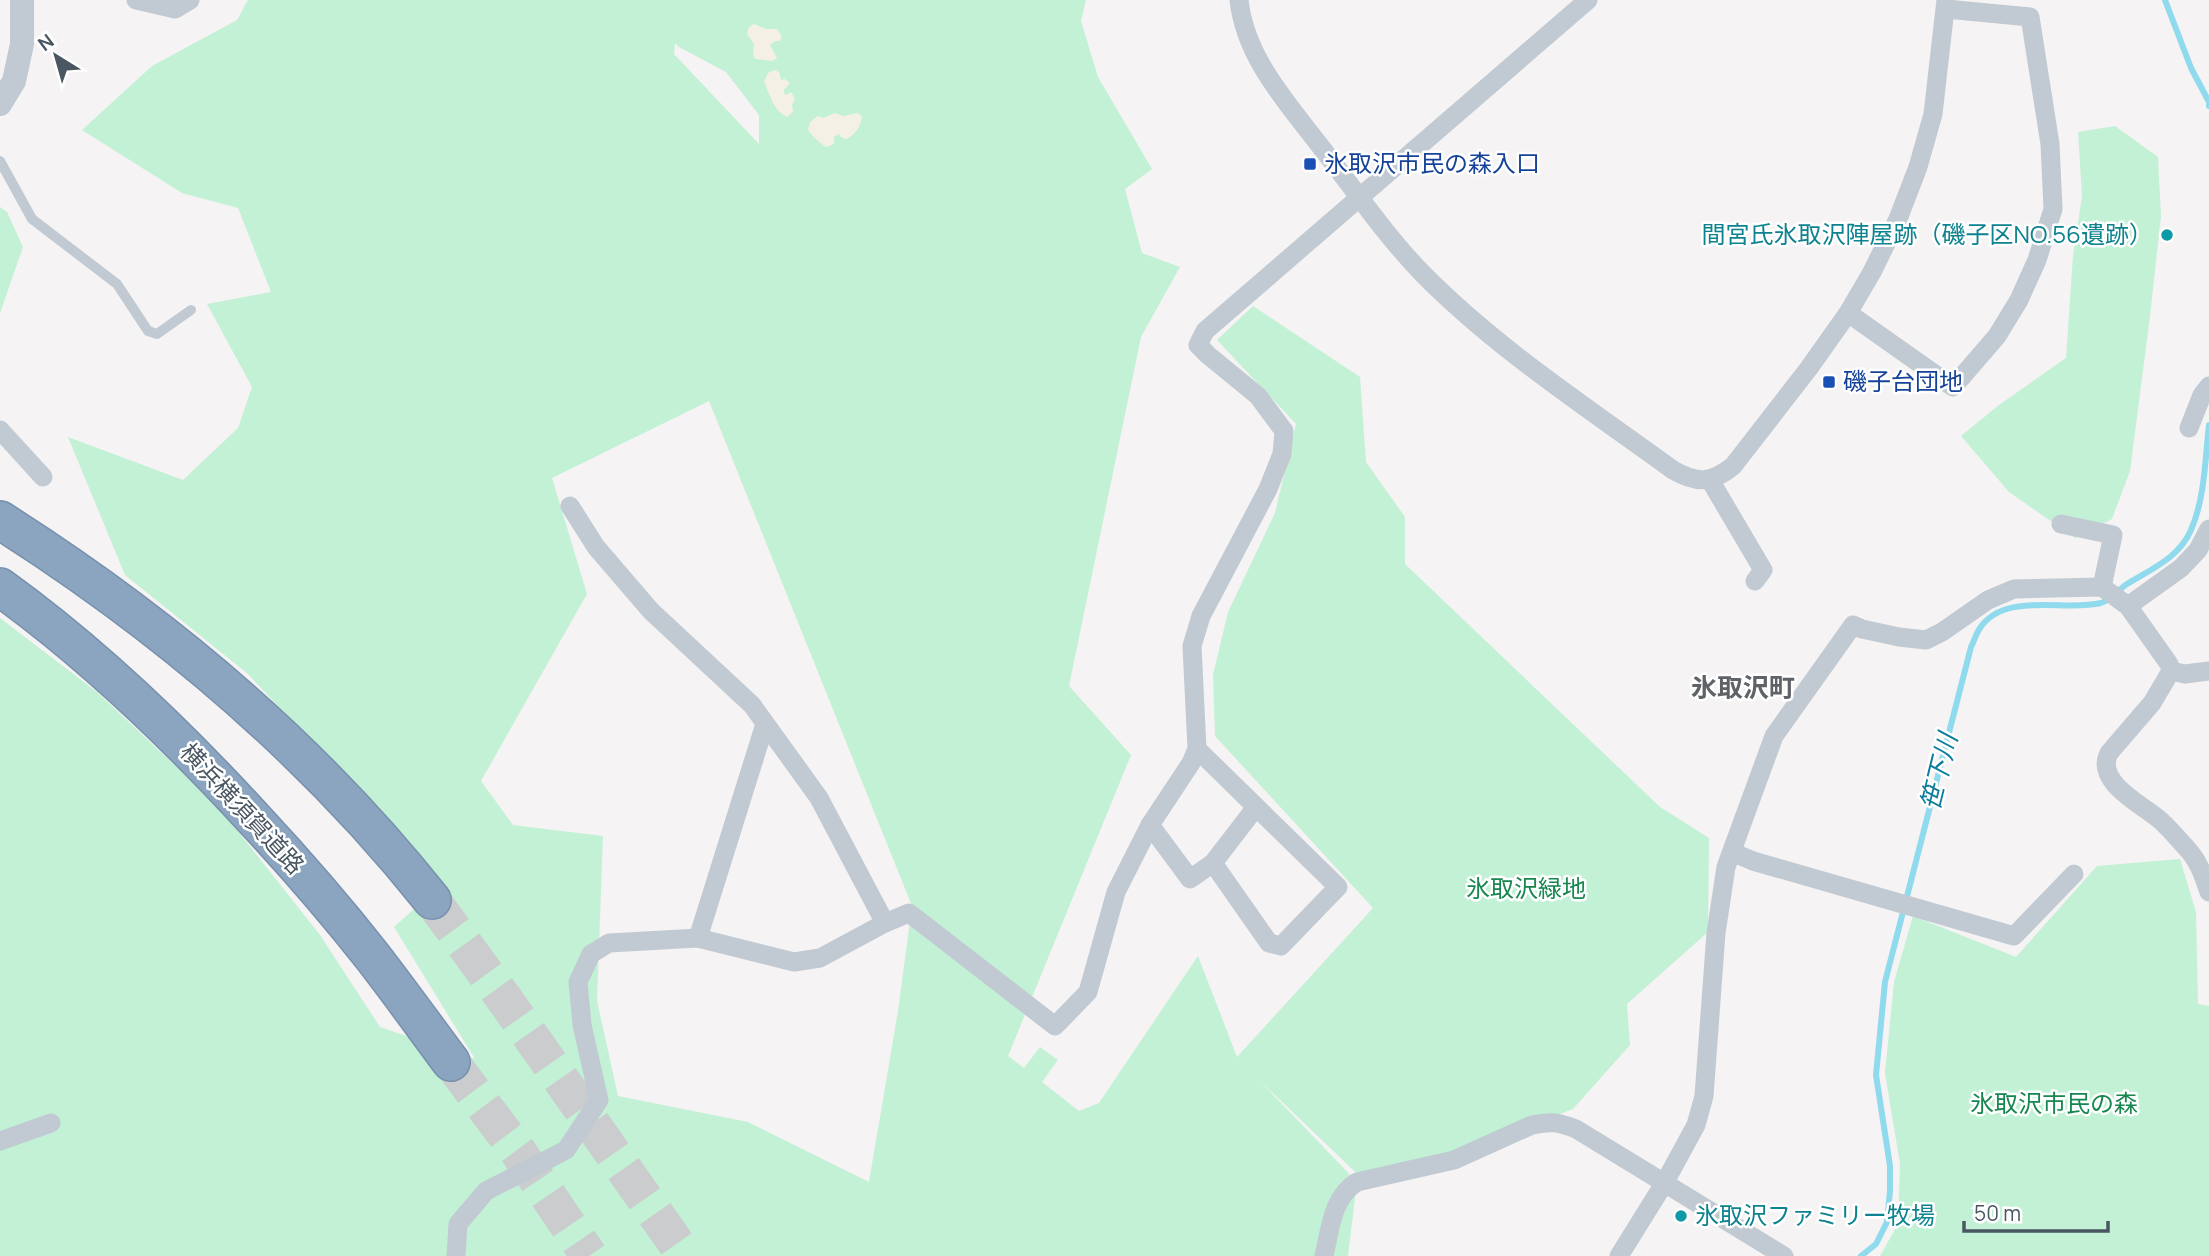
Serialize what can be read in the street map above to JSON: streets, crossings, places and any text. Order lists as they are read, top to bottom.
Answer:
{
  "streets": {
    "highway": ["横浜横須賀道路"]
  },
  "districts": ["氷取沢町"],
  "water": ["笹下川"],
  "parks": ["氷取沢緑地", "氷取沢市民の森"],
  "places": {
    "transit": ["氷取沢市民の森入口", "磯子台団地"],
    "other": ["間宮氏氷取沢陣屋跡（磯子区NO.56遺跡）", "氷取沢ファミリー牧場"]
  },
  "scale_bar": "50 m",
  "north": "top left"
}
